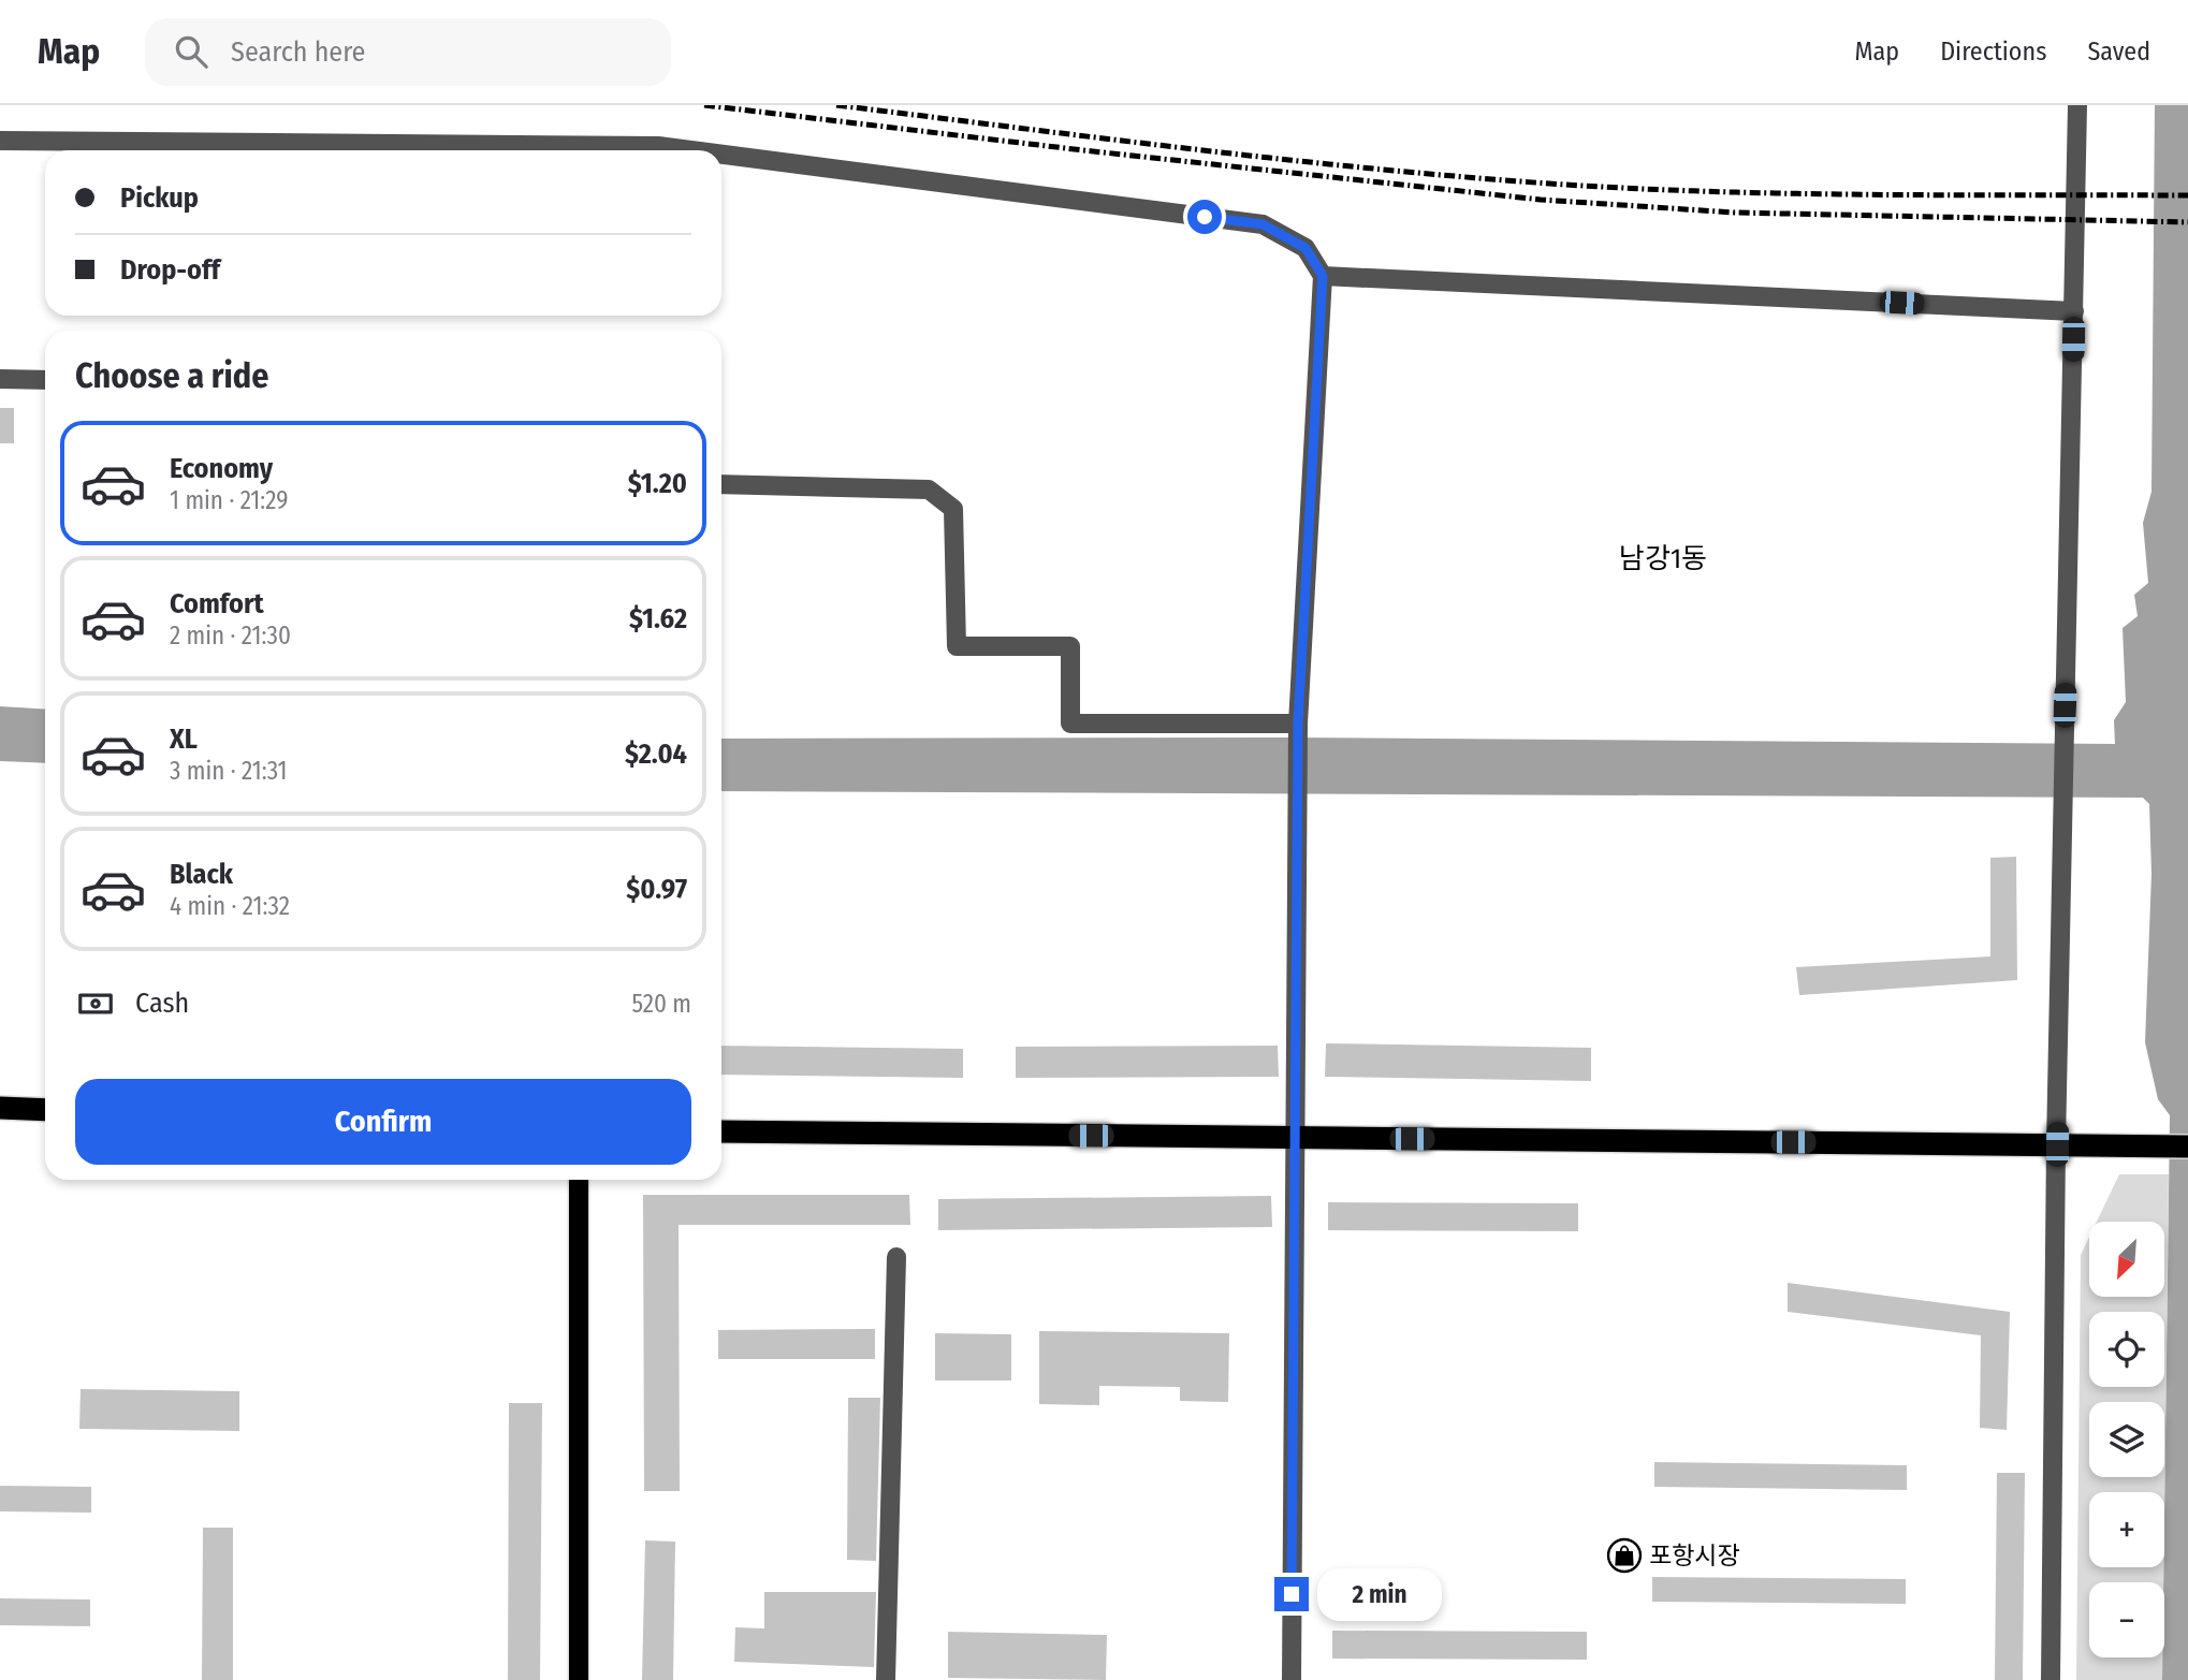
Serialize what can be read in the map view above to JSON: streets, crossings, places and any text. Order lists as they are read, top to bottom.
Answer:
{
  "districts": ["남강1동"],
  "places": {
    "shop": ["포항시장"]
  },
  "north": "bottom left",
  "page": {
    "header": "Map",
    "search": "Search here",
    "nav": ["Map", "Directions", "Saved"],
    "banner": ["Pickup", "Drop-off"],
    "heading": "Choose a ride",
    "list": [
      {
        "name": "Economy",
        "note": "1 min · 21:29",
        "value": "$1.20"
      },
      {
        "name": "Comfort",
        "note": "2 min · 21:30",
        "value": "$1.62"
      },
      {
        "name": "XL",
        "note": "3 min · 21:31",
        "value": "$2.04"
      },
      {
        "name": "Black",
        "note": "4 min · 21:32",
        "value": "$0.97"
      }
    ],
    "pay": ["Cash", "520 m"],
    "buttons": "Confirm",
    "map_buttons": ["+", "−"],
    "bubble": "2 min"
  }
}
